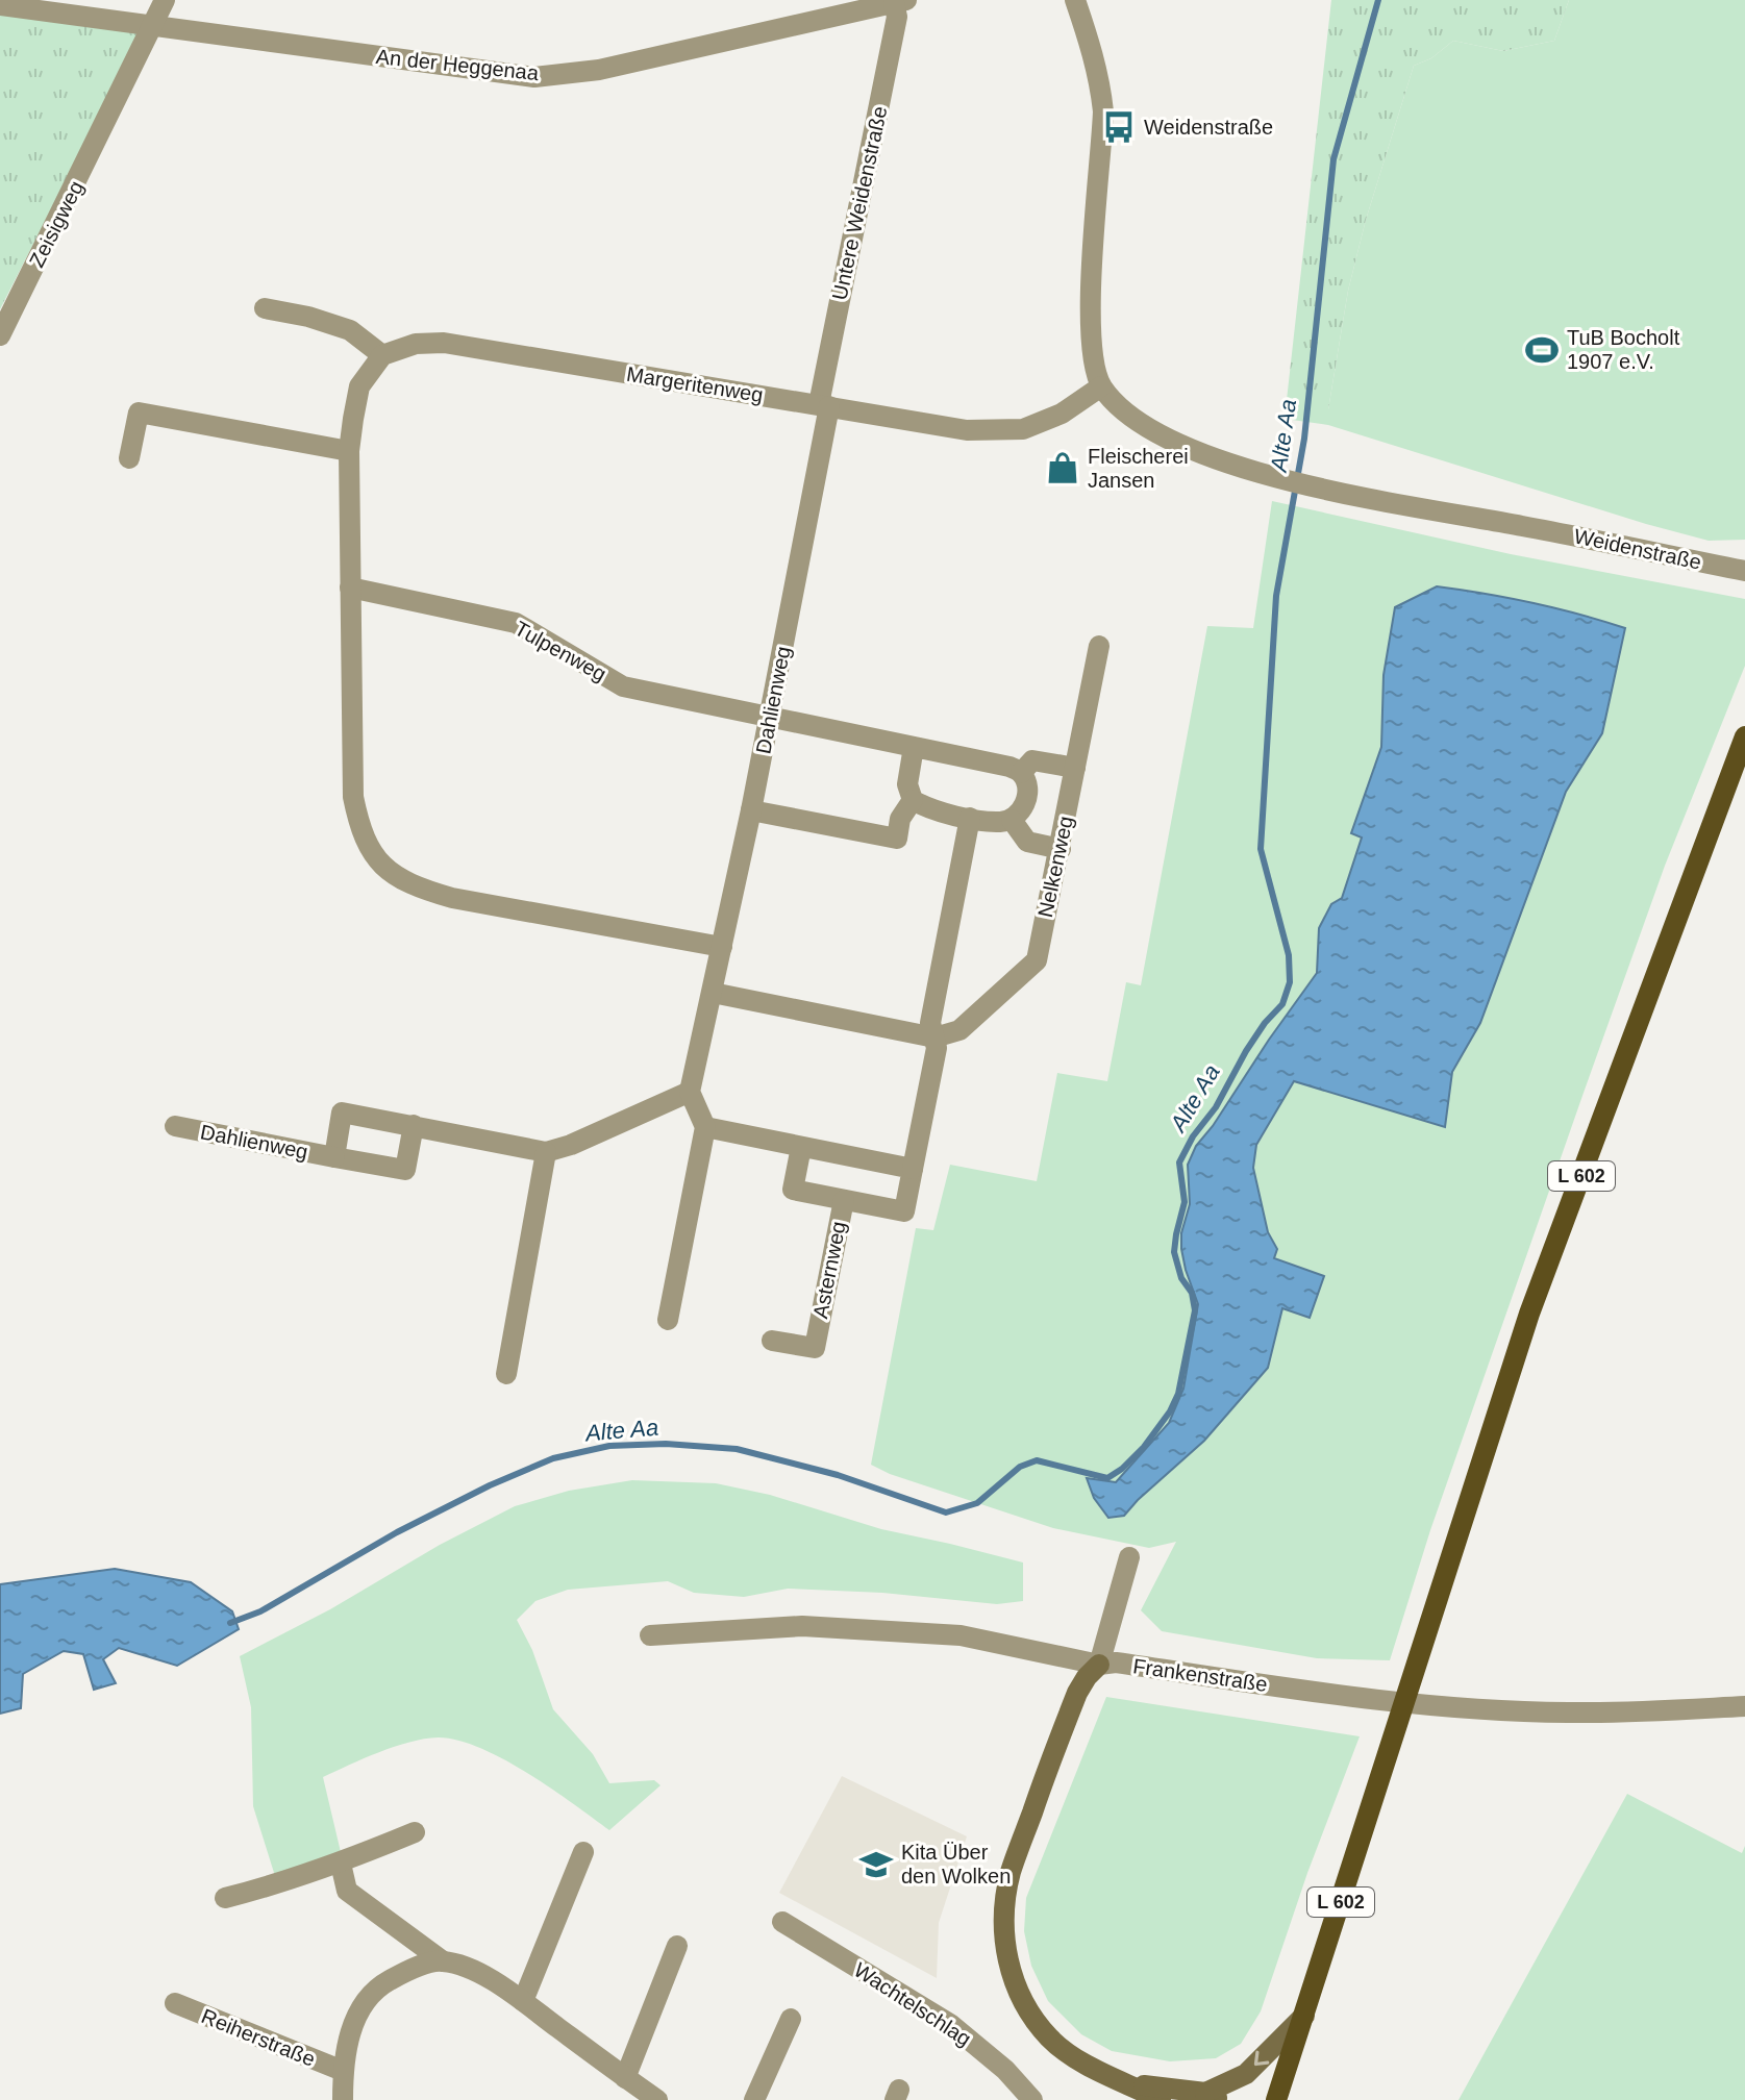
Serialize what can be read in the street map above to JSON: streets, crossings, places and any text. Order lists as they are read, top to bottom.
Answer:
{
  "streets": {
    "main road": ["L 602"],
    "street": [
      "An der Heggenaa",
      "Untere Weidenstraße",
      "Zeisigweg",
      "Margeritenweg",
      "Weidenstraße",
      "Tulpenweg",
      "Dahlienweg",
      "Nelkenweg",
      "Asternweg",
      "Frankenstraße",
      "Wachtelschlag",
      "Reiherstraße"
    ]
  },
  "crossings": [
    ["An der Heggenaa", "Untere Weidenstraße"],
    ["An der Heggenaa", "Zeisigweg"],
    ["Untere Weidenstraße", "Margeritenweg"],
    ["Untere Weidenstraße", "Dahlienweg"],
    ["Margeritenweg", "Weidenstraße"],
    ["Margeritenweg", "Dahlienweg"],
    ["Tulpenweg", "Dahlienweg"],
    ["L 602", "Frankenstraße"]
  ],
  "water": ["Alte Aa"],
  "places": {
    "bus stop": ["Weidenstraße"],
    "sports": ["TuB Bocholt 1907 e.V."],
    "shop": ["Fleischerei Jansen"],
    "school or university": ["Kita Über den Wolken"]
  }
}
